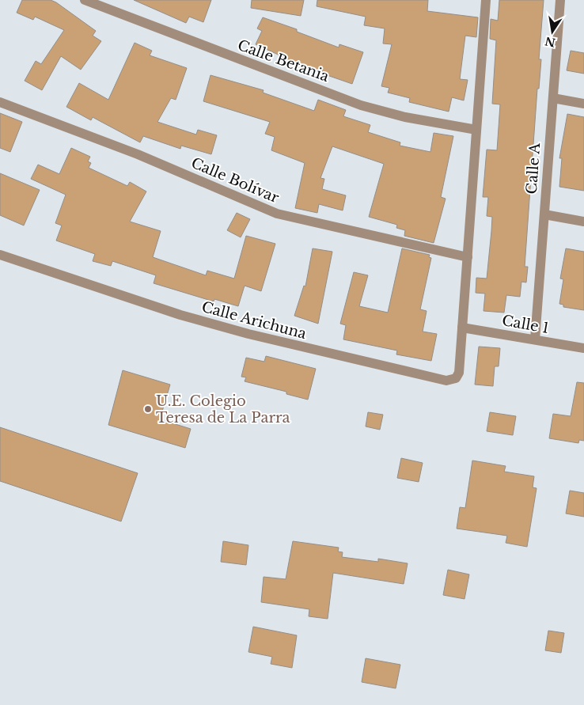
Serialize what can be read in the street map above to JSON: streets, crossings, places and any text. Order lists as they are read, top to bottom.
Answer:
{
  "streets": {
    "street": [
      "Calle Betania",
      "Calle A",
      "Calle Bolívar",
      "Calle Arichuna",
      "Calle 1"
    ]
  },
  "crossings": [
    ["Calle Betania", "Calle Arichuna"],
    ["Calle A", "Calle 1"],
    ["Calle Bolívar", "Calle Arichuna"],
    ["Calle Arichuna", "Calle 1"]
  ],
  "places": ["U.E. Colegio Teresa de La Parra"],
  "north": "bottom"
}
